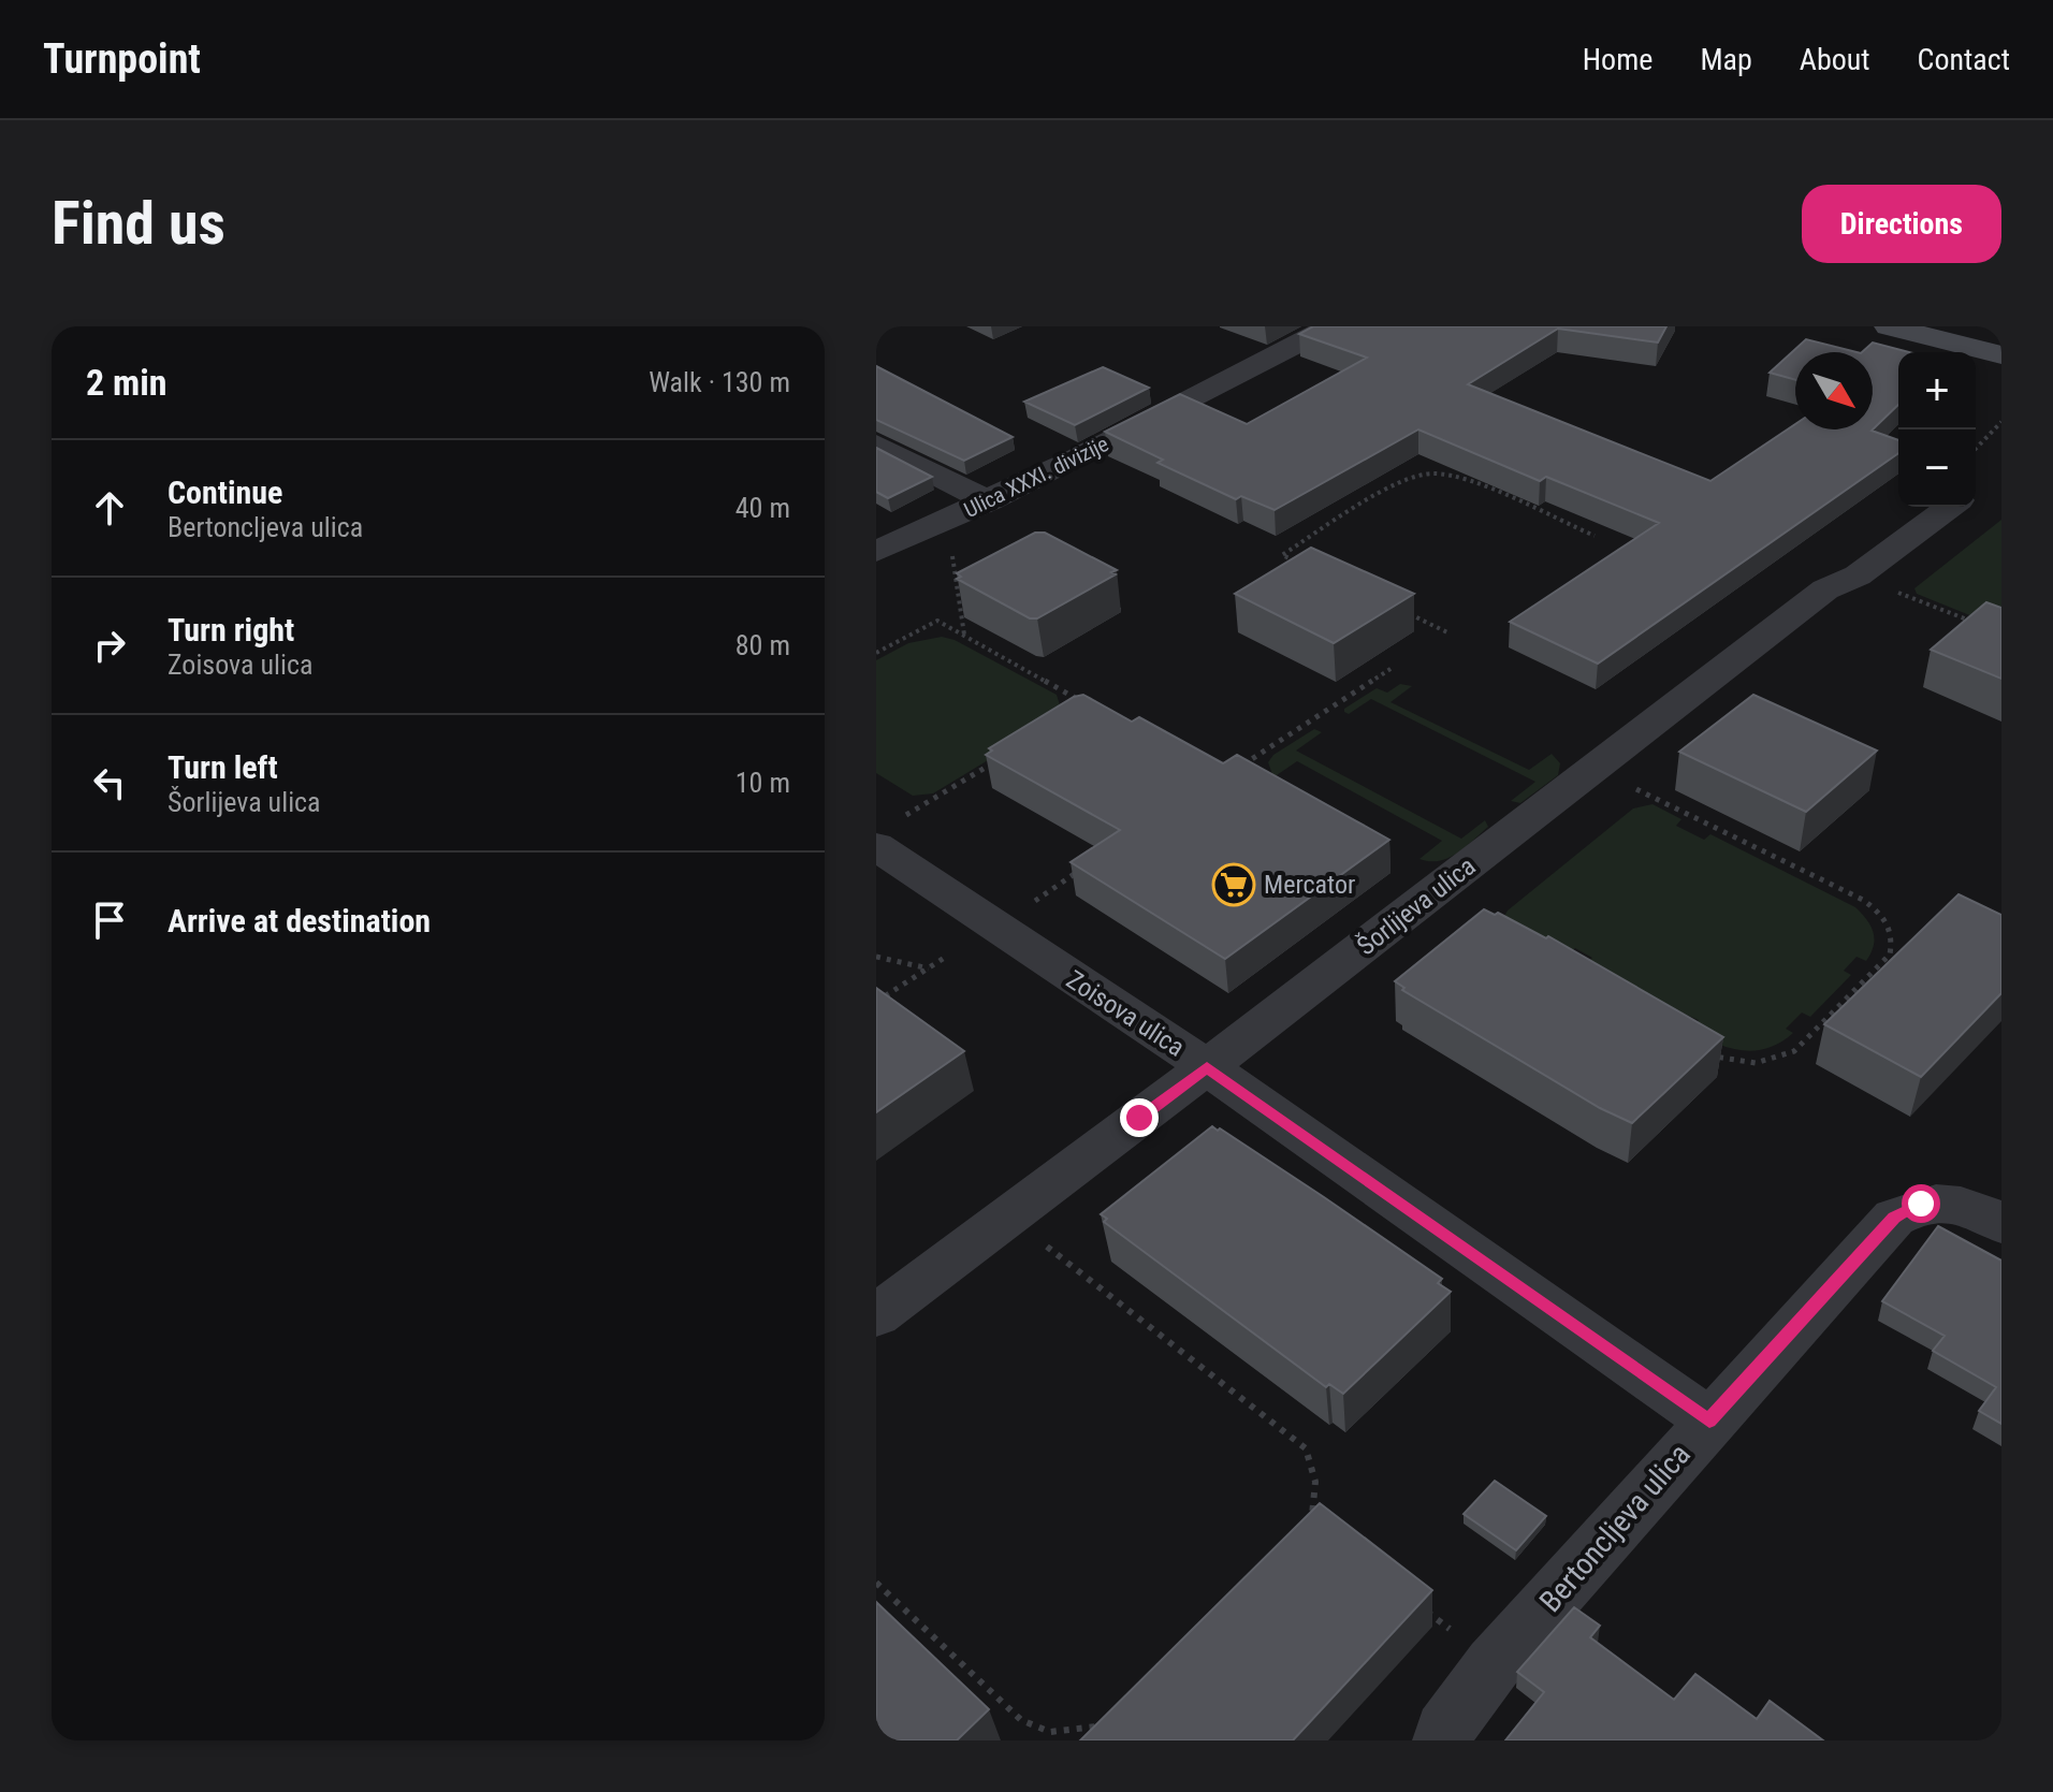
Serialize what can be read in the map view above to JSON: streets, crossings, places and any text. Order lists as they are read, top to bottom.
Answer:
{
  "streets": {
    "street": [
      "Ulica XXXI. divizije",
      "Šorlijeva ulica",
      "Zoisova ulica",
      "Bertoncljeva ulica"
    ]
  },
  "crossings": [
    ["Šorlijeva ulica", "Zoisova ulica"],
    ["Zoisova ulica", "Bertoncljeva ulica"]
  ],
  "places": {
    "supermarket": ["Mercator"]
  },
  "north": "bottom right",
  "page": {
    "header": "Turnpoint",
    "nav": [
      "Home",
      "Map",
      "About",
      "Contact"
    ],
    "buttons": "Directions",
    "title": "Find us",
    "heading": ["2 min", "Walk · 130 m"],
    "map_buttons": ["+", "−"],
    "list": [
      ["Continue", "Bertoncljeva ulica", "40 m"],
      ["Turn right", "Zoisova ulica", "80 m"],
      ["Turn left", "Šorlijeva ulica", "10 m"],
      "Arrive at destination"
    ]
  }
}
